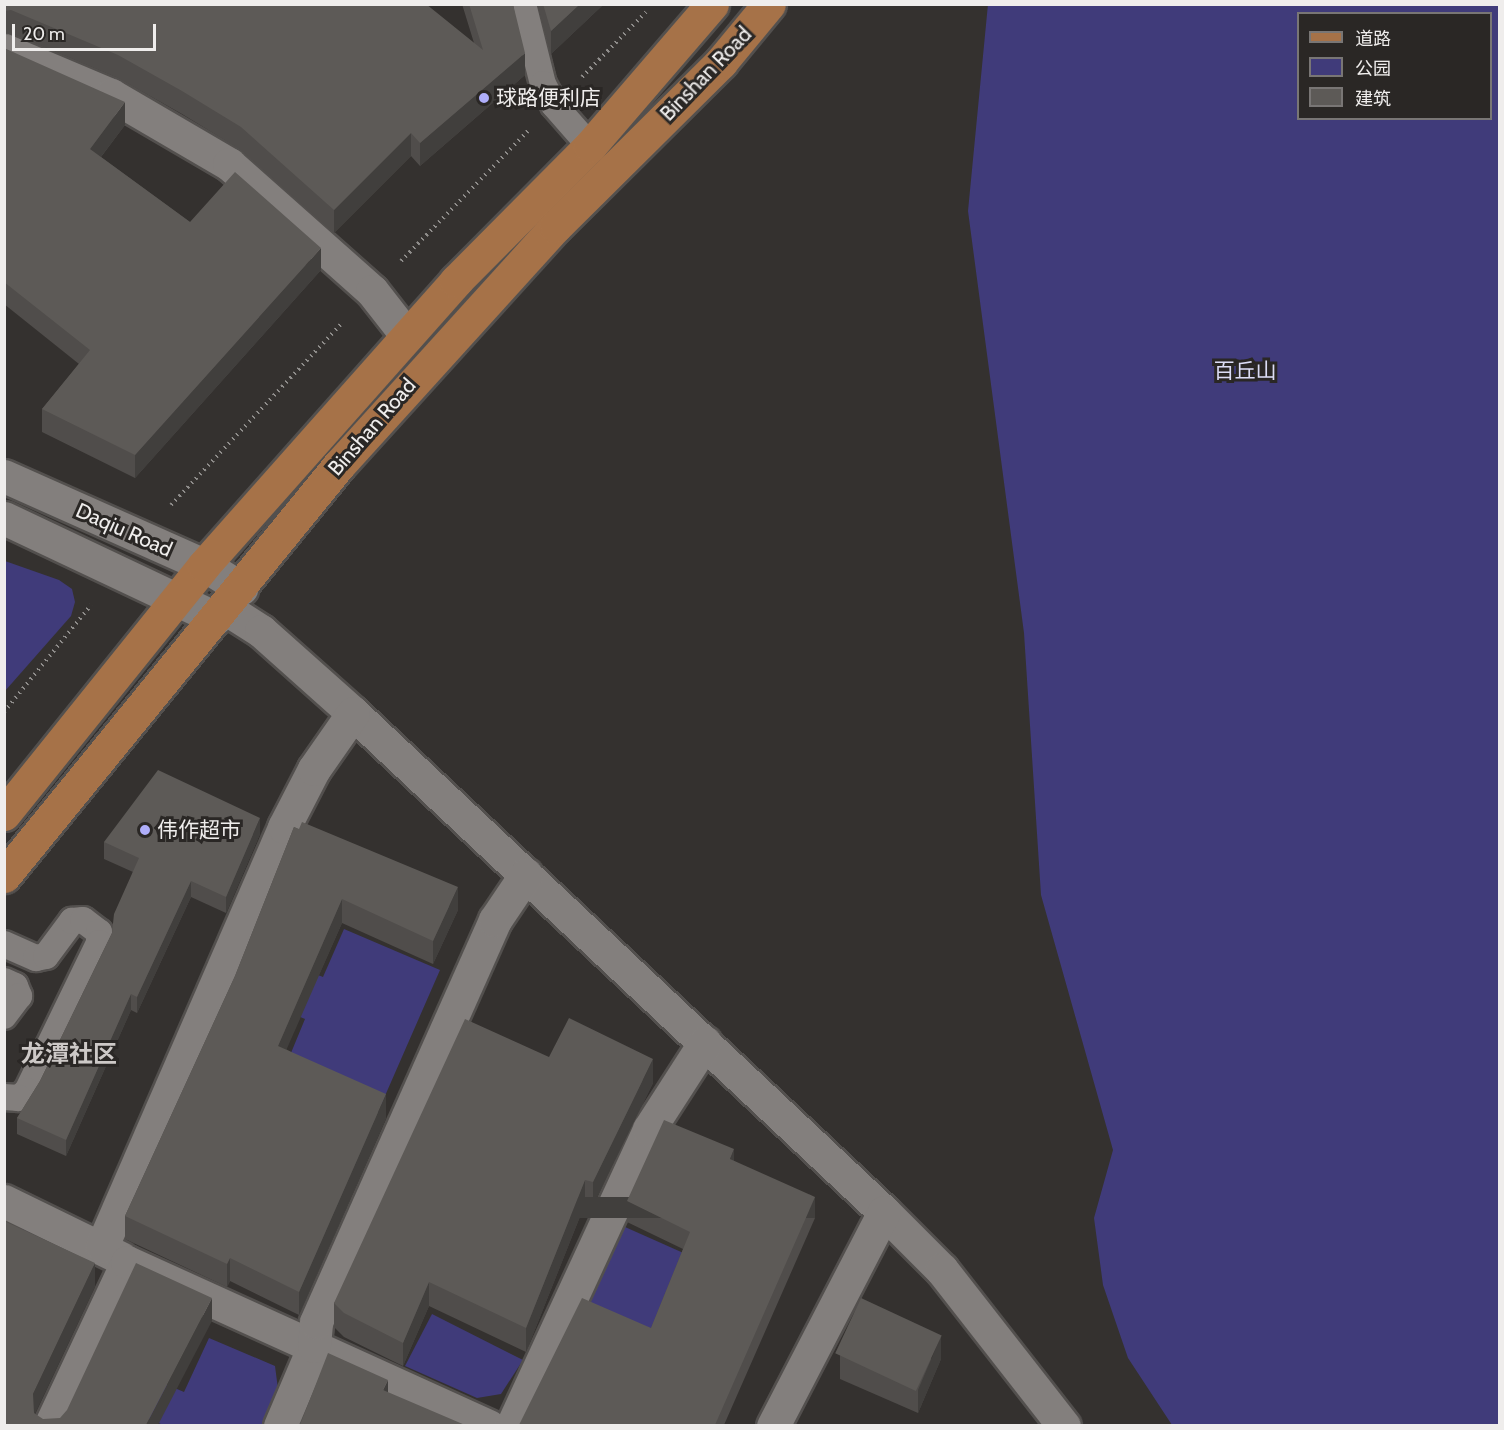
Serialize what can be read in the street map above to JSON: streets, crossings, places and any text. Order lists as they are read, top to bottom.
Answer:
{
  "streets": {
    "main road": ["Binshan Road"],
    "street": ["Daqiu Road"]
  },
  "crossings": [
    ["Binshan Road", "Daqiu Road"]
  ],
  "districts": ["龙潭社区"],
  "parks": ["百丘山"],
  "places": ["球路便利店", "伟作超市"],
  "legend": ["道路", "公园", "建筑"],
  "scale_bar": "20 m"
}
